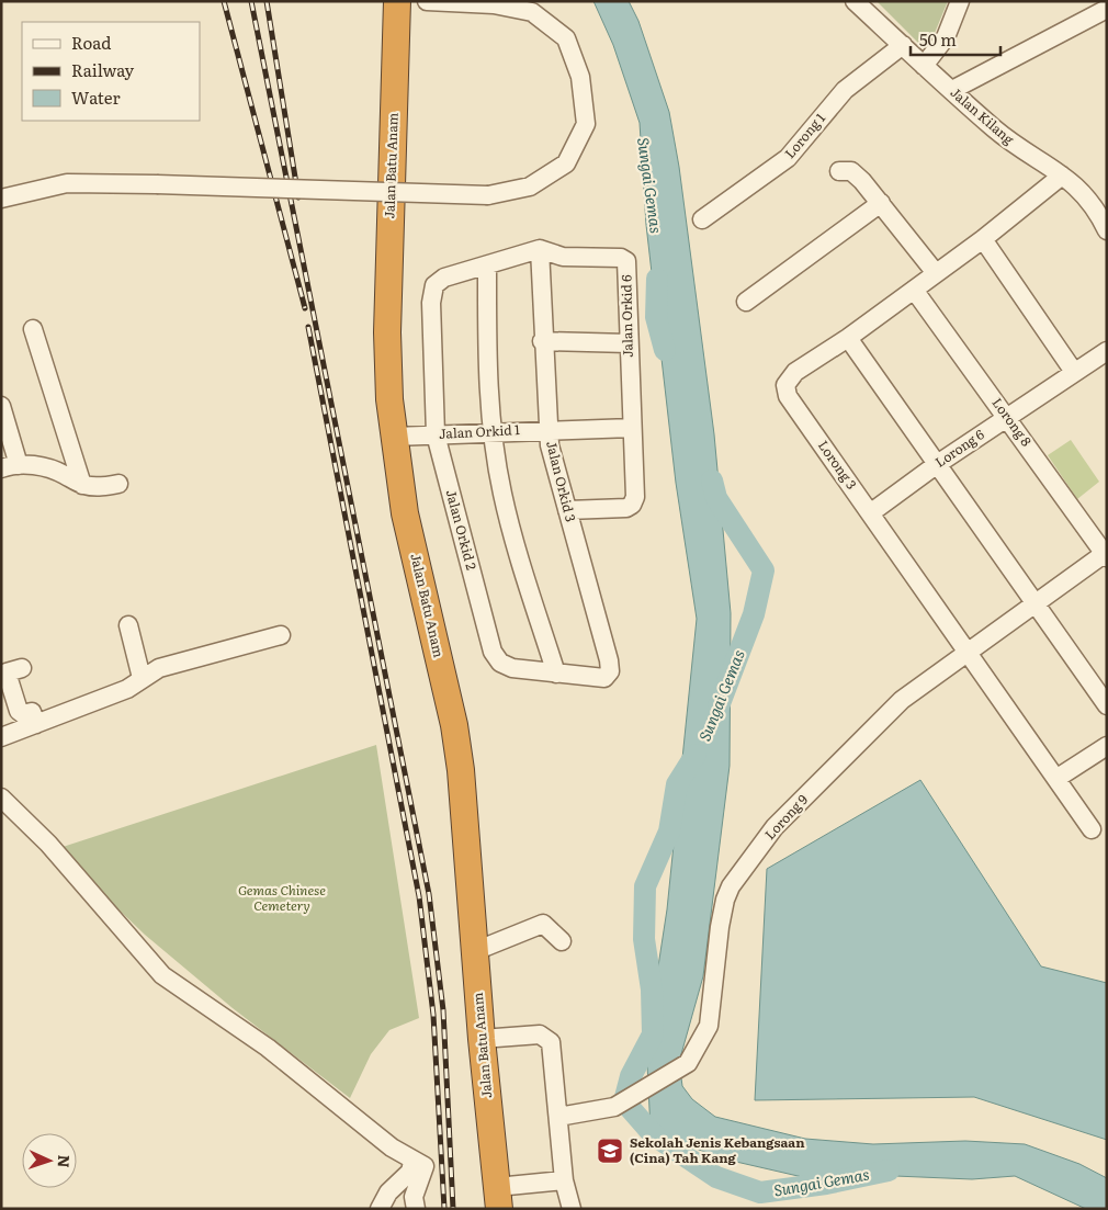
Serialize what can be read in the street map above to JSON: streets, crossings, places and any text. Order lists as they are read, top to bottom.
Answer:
{
  "streets": {
    "highway": ["Jalan Batu Anam"],
    "street": [
      "Jalan Kilang",
      "Lorong 1",
      "Jalan Orkid 6",
      "Lorong 8",
      "Jalan Orkid 1",
      "Lorong 6",
      "Lorong 3",
      "Jalan Orkid 3",
      "Jalan Orkid 2",
      "Lorong 9"
    ]
  },
  "crossings": [
    ["Jalan Kilang", "Lorong 1"],
    ["Jalan Kilang", "Lorong 3"],
    ["Jalan Batu Anam", "Jalan Orkid 1"],
    ["Jalan Orkid 6", "Jalan Orkid 1"],
    ["Jalan Orkid 6", "Jalan Orkid 3"],
    ["Lorong 8", "Lorong 6"],
    ["Lorong 8", "Lorong 3"],
    ["Lorong 8", "Lorong 9"],
    ["Jalan Orkid 1", "Jalan Orkid 3"],
    ["Jalan Orkid 1", "Jalan Orkid 2"],
    ["Lorong 6", "Lorong 3"],
    ["Lorong 3", "Lorong 9"],
    ["Jalan Orkid 3", "Jalan Orkid 2"]
  ],
  "water": ["Sungai Gemas"],
  "parks": ["Gemas Chinese Cemetery"],
  "places": {
    "school or university": ["Sekolah Jenis Kebangsaan (Cina) Tah Kang"]
  },
  "legend": ["Road", "Railway", "Water"],
  "scale_bar": "50 m",
  "north": "right"
}
